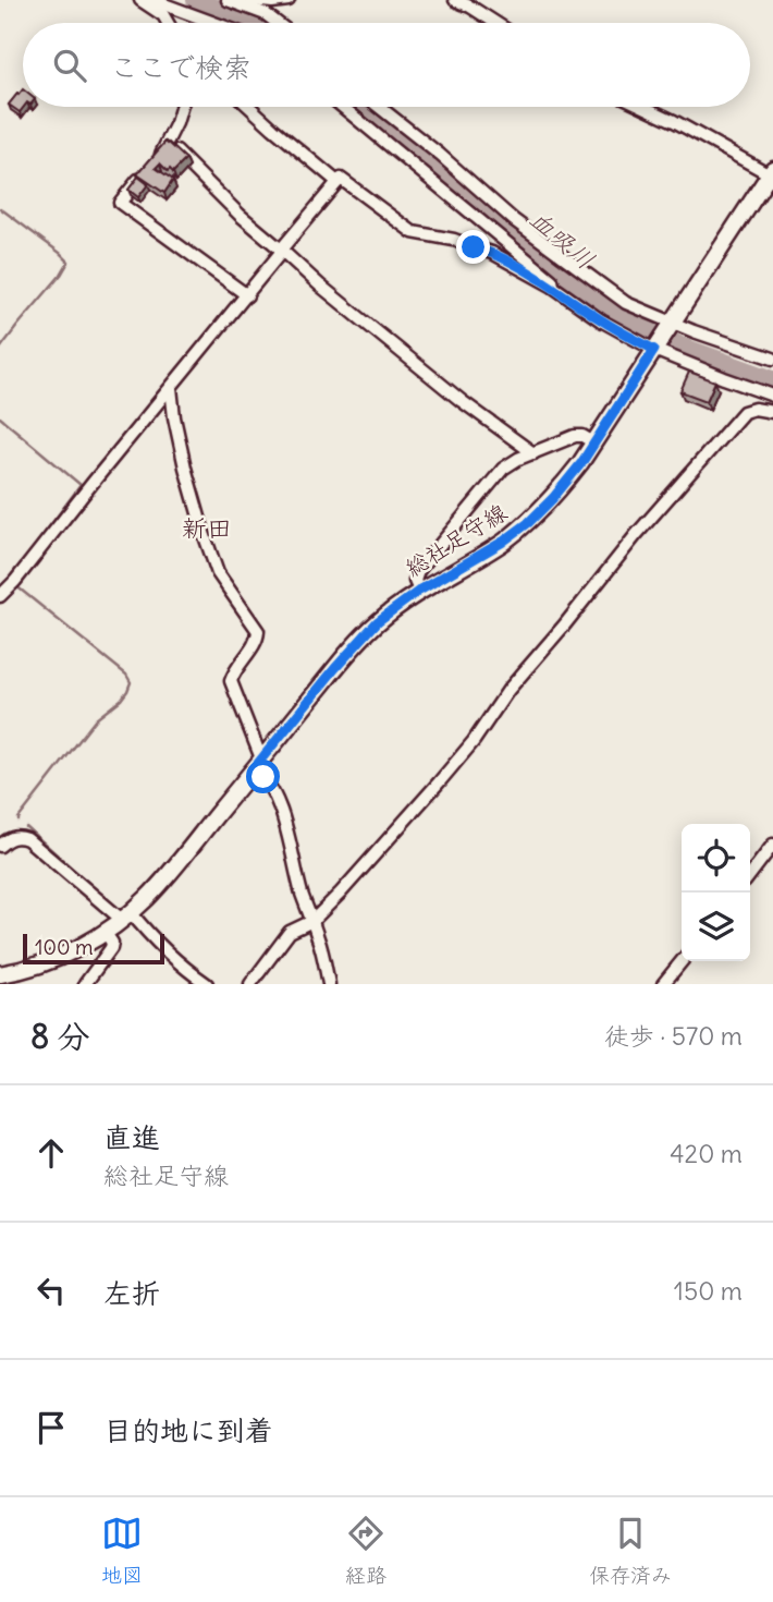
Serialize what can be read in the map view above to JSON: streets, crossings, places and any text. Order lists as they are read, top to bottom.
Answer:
{
  "streets": {
    "main road": ["総社足守線"]
  },
  "districts": ["新田"],
  "water": ["血吸川"],
  "scale_bar": "100 m",
  "page": {
    "search": "ここで検索",
    "scale": "100 m",
    "heading": ["8 分", "徒歩 · 570 m"],
    "list": [
      ["直進", "総社足守線", "420 m"],
      ["左折", "150 m"],
      "目的地に到着"
    ],
    "nav": ["地図", "経路", "保存済み"]
  }
}
